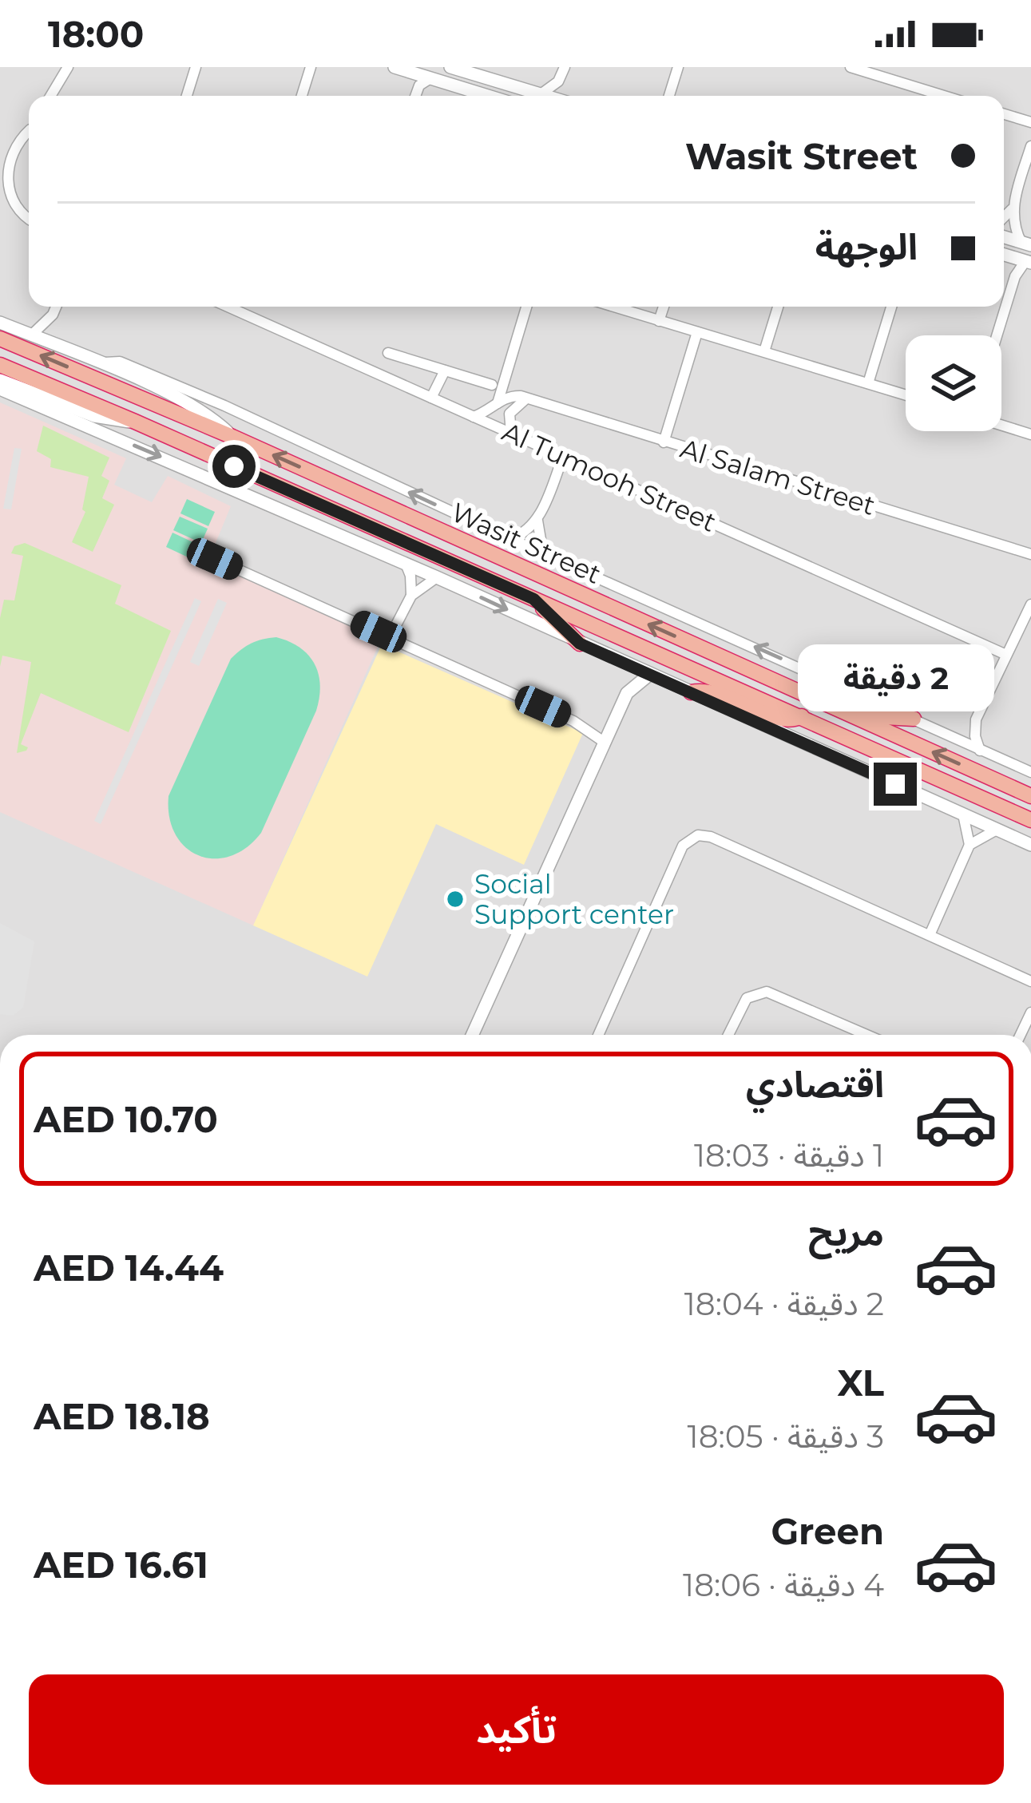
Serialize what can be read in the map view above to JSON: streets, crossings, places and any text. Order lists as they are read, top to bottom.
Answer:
{
  "streets": {
    "highway": ["Wasit Street"],
    "street": ["Al Tumooh Street", "Al Salam Street"]
  },
  "places": ["Social Support center"],
  "page": {
    "status": "18:00",
    "banner": ["Wasit Street", "الوجهة"],
    "bubble": "2 دقيقة",
    "list": [
      {
        "name": "اقتصادي",
        "note": "1 دقيقة · 18:03",
        "value": "AED 10.70"
      },
      {
        "name": "مريح",
        "note": "2 دقيقة · 18:04",
        "value": "AED 14.44"
      },
      {
        "name": "XL",
        "note": "3 دقيقة · 18:05",
        "value": "AED 18.18"
      },
      {
        "name": "Green",
        "note": "4 دقيقة · 18:06",
        "value": "AED 16.61"
      }
    ],
    "buttons": "تأكيد"
  }
}
